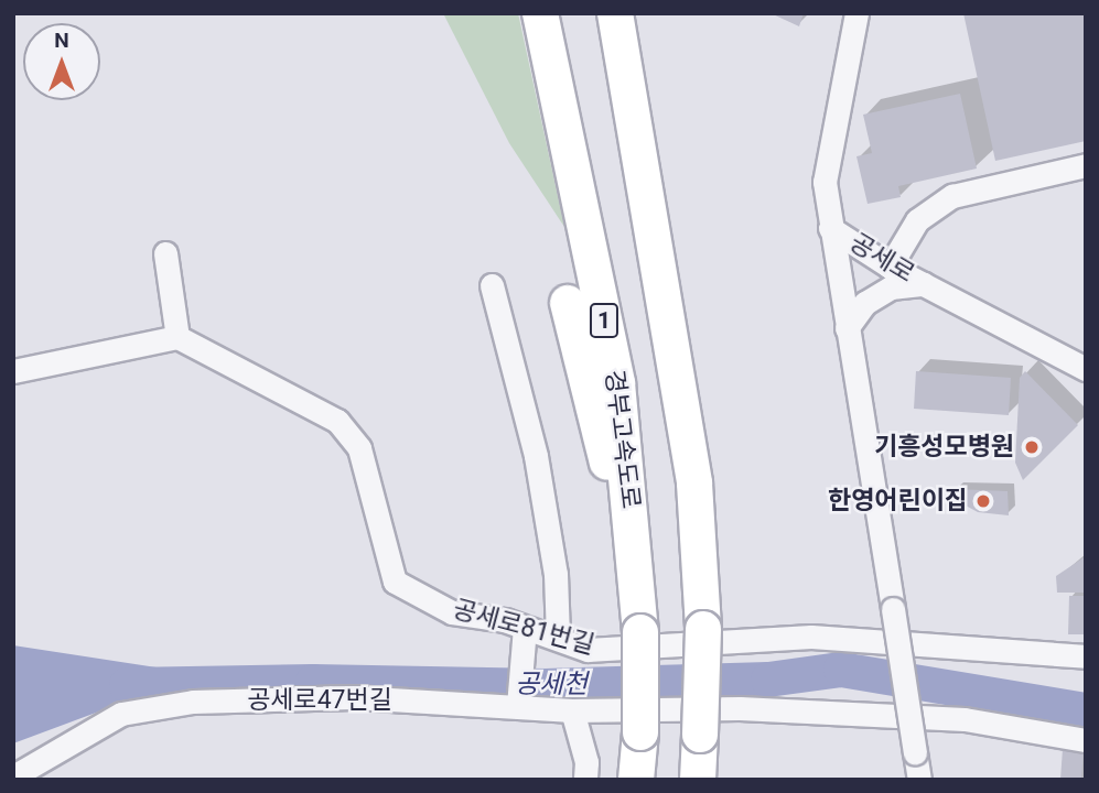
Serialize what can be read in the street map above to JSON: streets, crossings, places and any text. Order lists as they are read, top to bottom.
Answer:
{
  "streets": {
    "highway": ["1", "경부고속도로"],
    "street": ["공세로", "공세로81번길", "공세로47번길"]
  },
  "water": ["공세천"],
  "places": ["기흥성모병원", "한영어린이집"],
  "north": "top"
}
